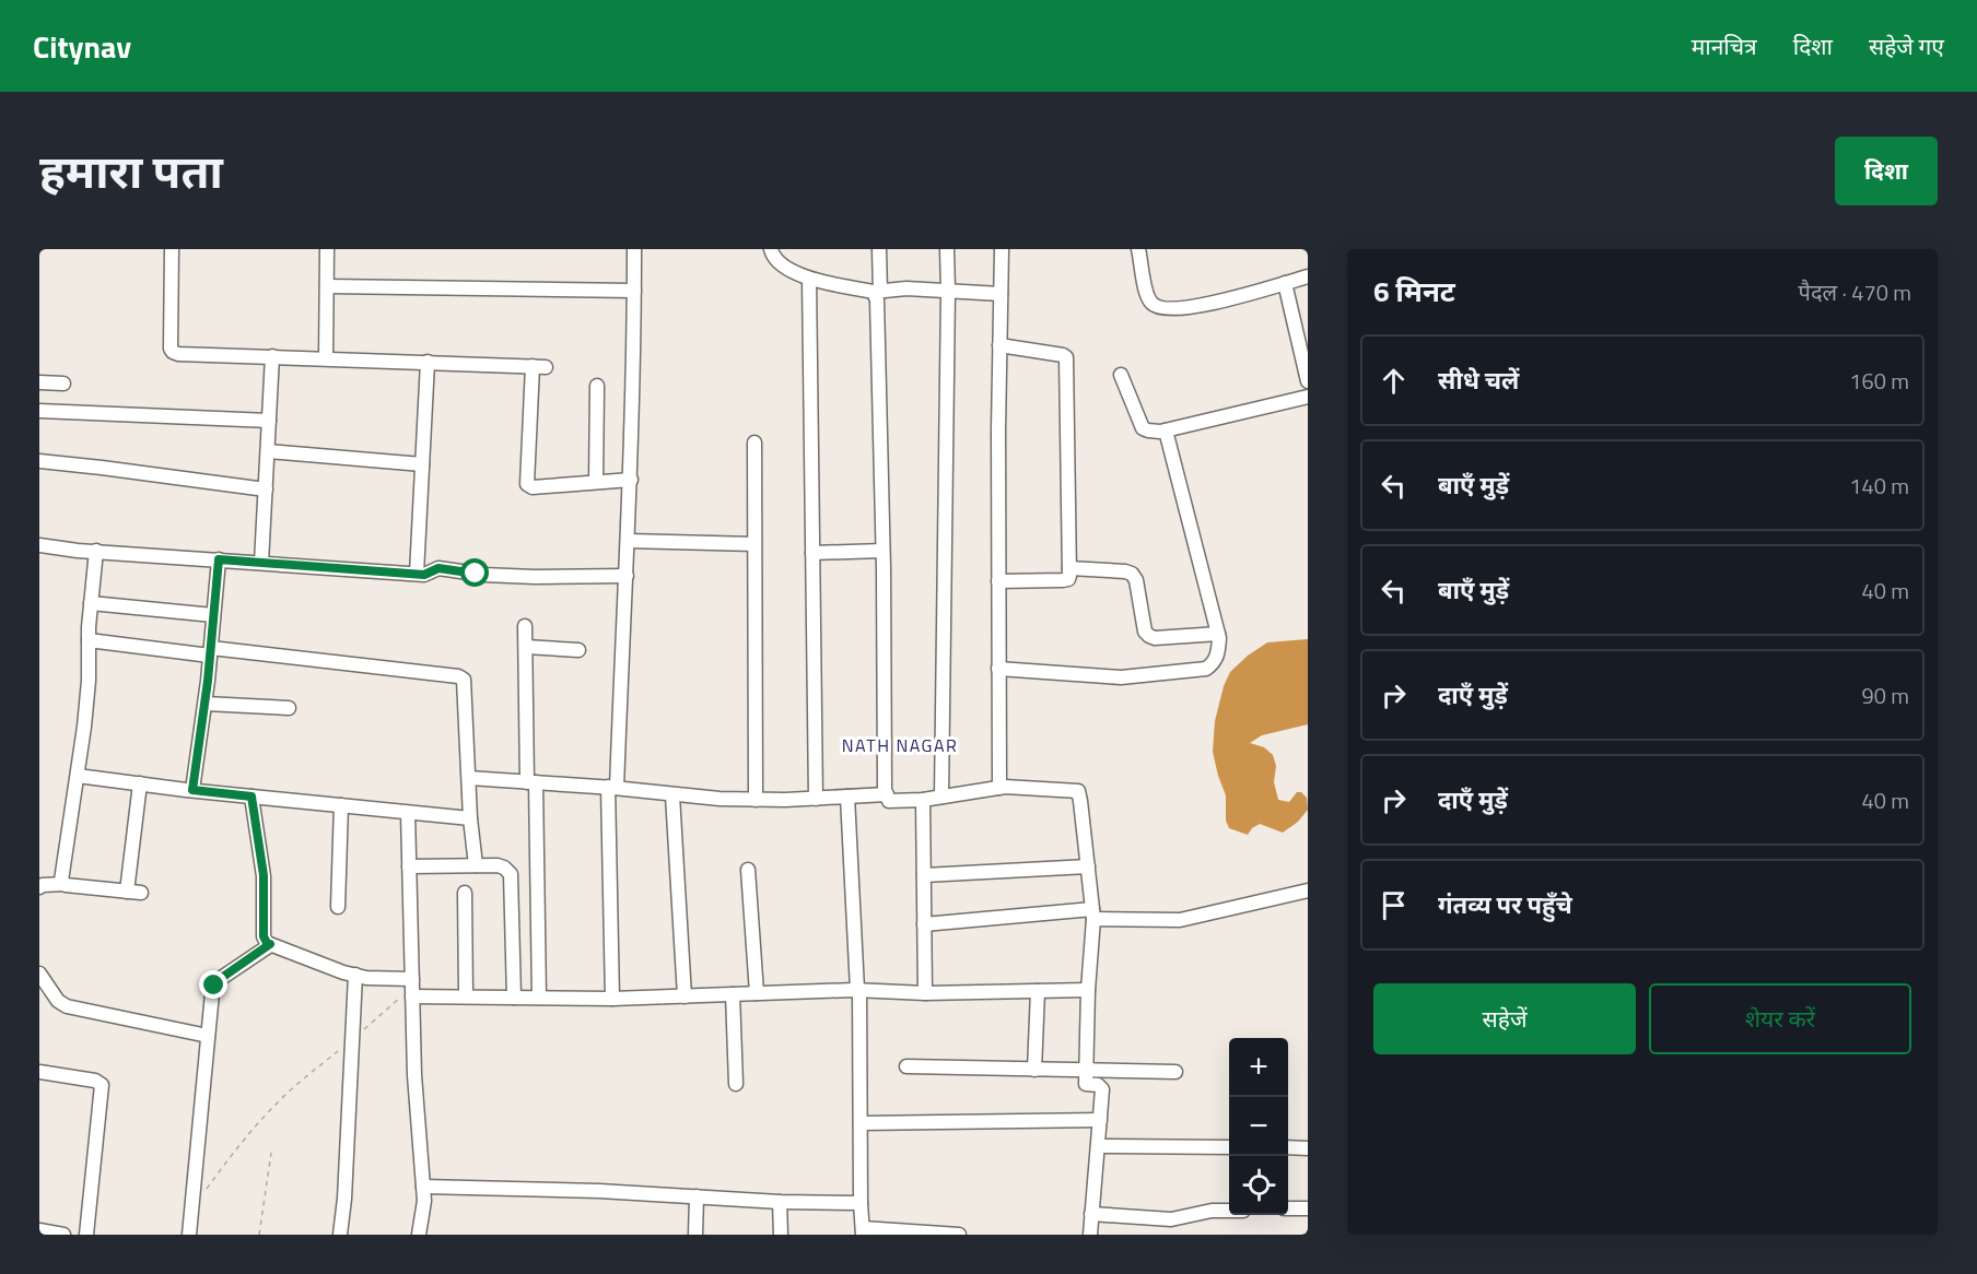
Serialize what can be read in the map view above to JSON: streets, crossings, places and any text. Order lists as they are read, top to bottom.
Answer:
{
  "districts": ["NATH NAGAR"],
  "page": {
    "header": "Citynav",
    "nav": ["मानचित्र", "दिशा", "सहेजे गए"],
    "title": "हमारा पता",
    "buttons": [
      "दिशा",
      ["सहेजें", "शेयर करें"]
    ],
    "heading": ["6 मिनट", "पैदल · 470 m"],
    "list": [
      ["सीधे चलें", "160 m"],
      ["बाएँ मुड़ें", "140 m"],
      ["बाएँ मुड़ें", "40 m"],
      ["दाएँ मुड़ें", "90 m"],
      ["दाएँ मुड़ें", "40 m"],
      "गंतव्य पर पहुँचे"
    ],
    "map_buttons": ["+", "−"]
  }
}
